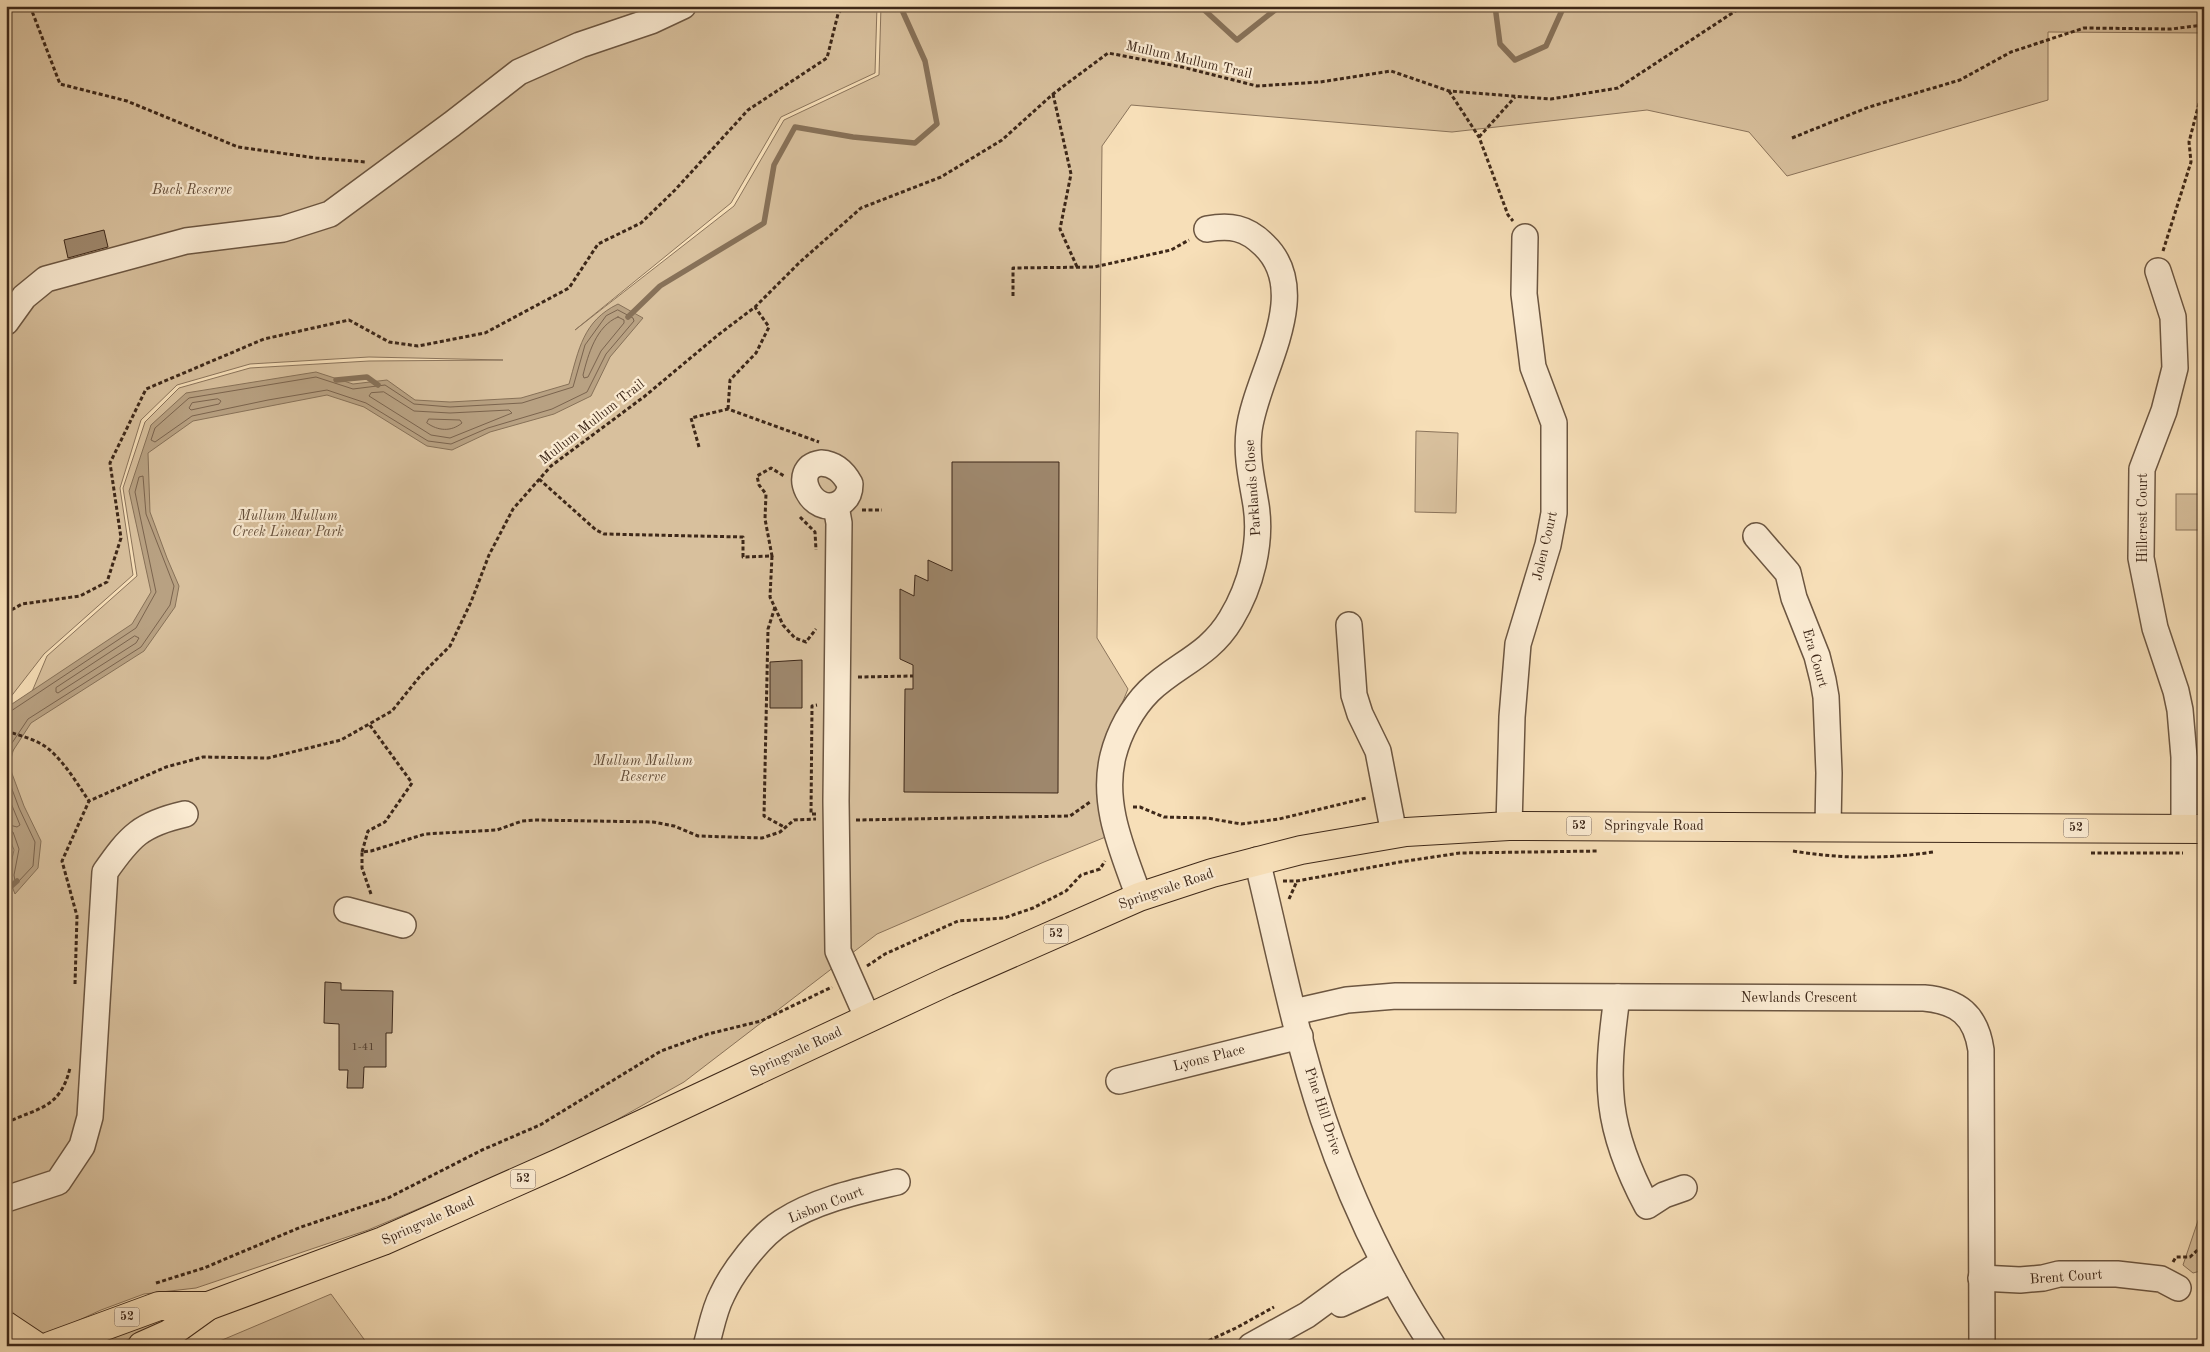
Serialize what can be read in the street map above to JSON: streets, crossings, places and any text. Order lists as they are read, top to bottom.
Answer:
{
  "streets": {
    "main road": ["52", "Springvale Road"],
    "street": [
      "Parklands Close",
      "Hillcrest Court",
      "Jolen Court",
      "Era Court",
      "Newlands Crescent",
      "Lyons Place",
      "Pine Hill Drive",
      "Lisbon Court",
      "Brent Court"
    ],
    "path": ["Mullum Mullum Trail"]
  },
  "crossings": [
    ["Parklands Close", "Springvale Road"],
    ["Hillcrest Court", "Springvale Road"],
    ["Jolen Court", "Springvale Road"],
    ["Era Court", "Springvale Road"],
    ["Springvale Road", "Pine Hill Drive"],
    ["Newlands Crescent", "Pine Hill Drive"],
    ["Newlands Crescent", "Brent Court"],
    ["Lyons Place", "Pine Hill Drive"]
  ],
  "parks": ["Buck Reserve", "Mullum Mullum Creek Linear Park", "Mullum Mullum Reserve"],
  "house_numbers": ["1-41"]
}
